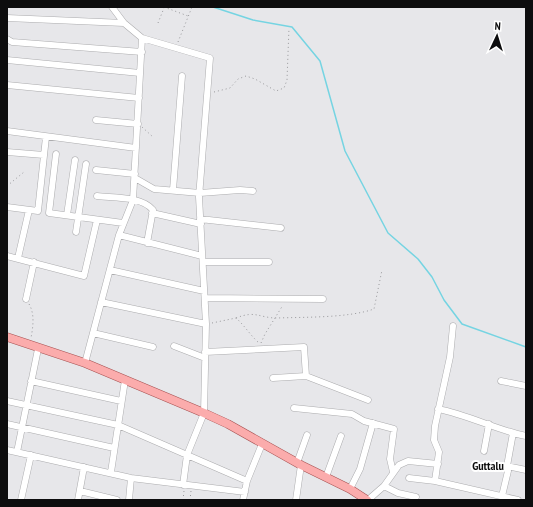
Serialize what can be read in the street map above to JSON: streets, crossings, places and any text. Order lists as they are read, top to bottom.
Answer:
{
  "districts": ["Guttalu"],
  "north": "top"
}
